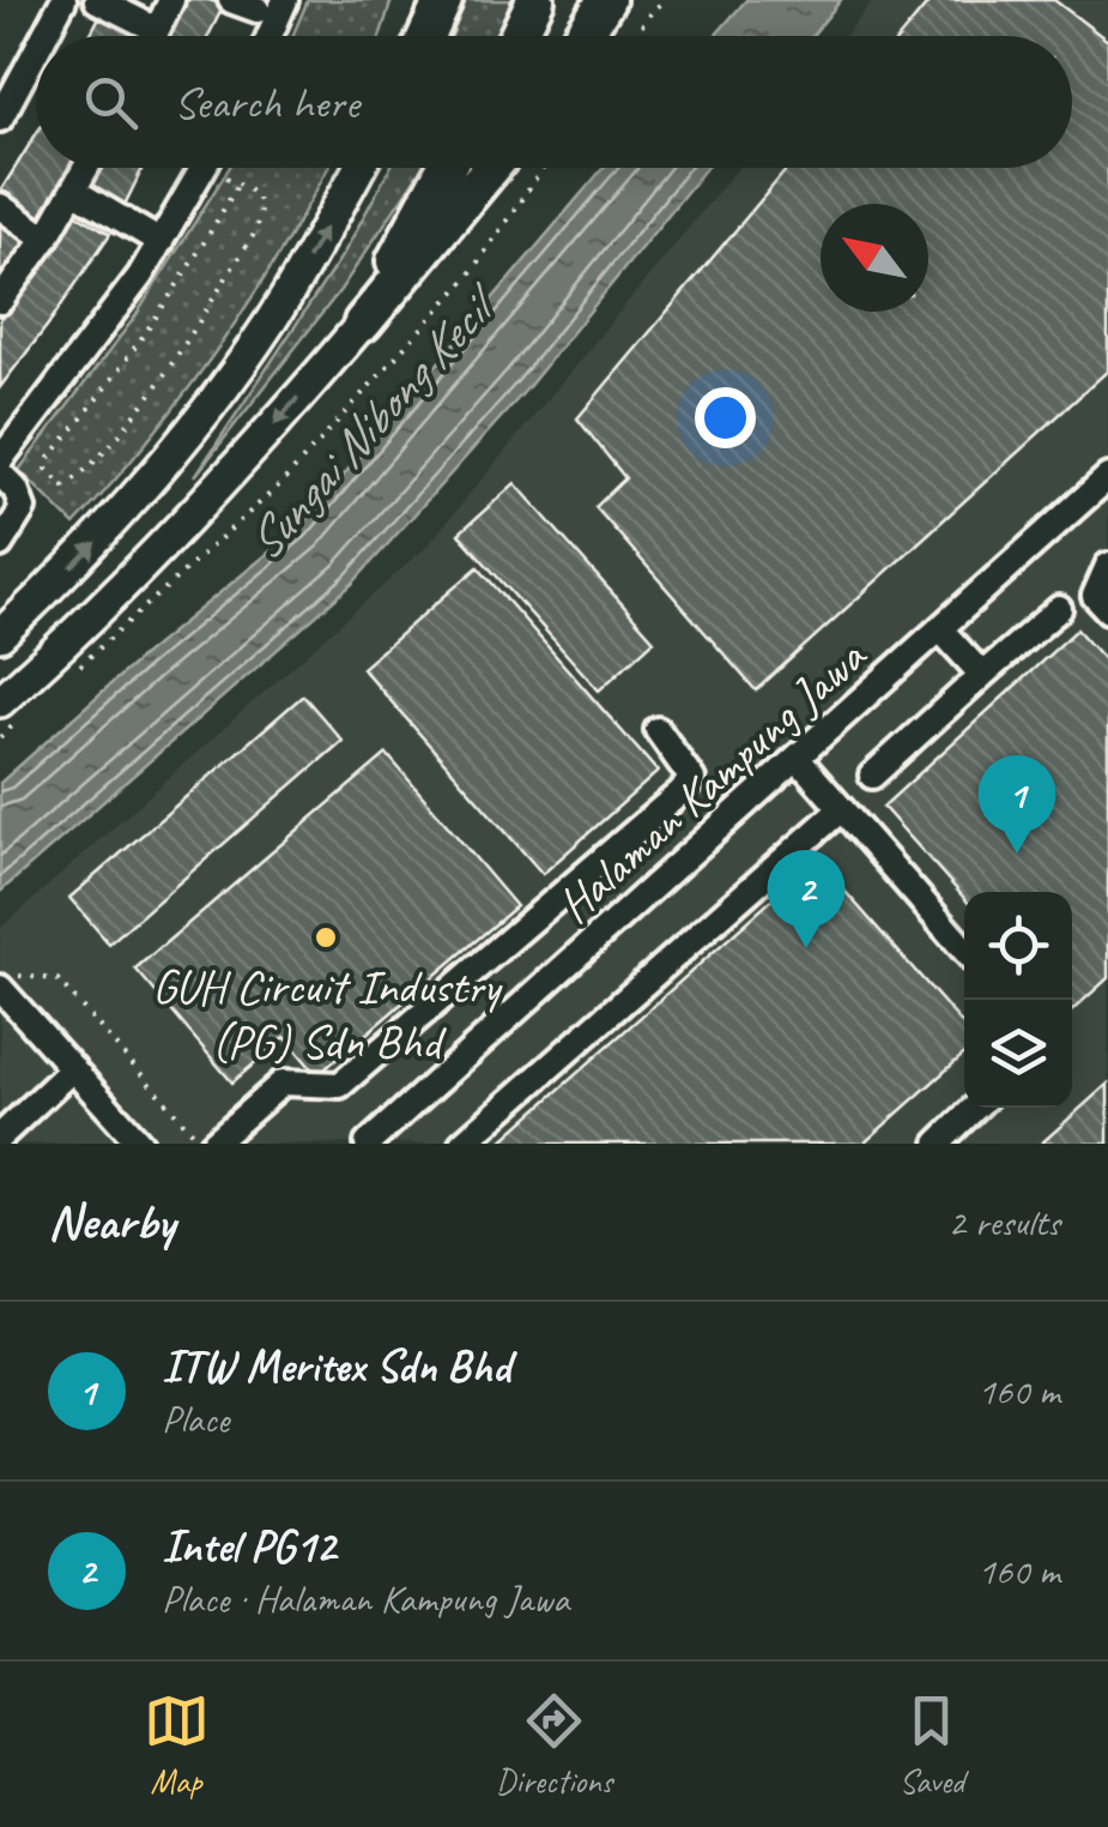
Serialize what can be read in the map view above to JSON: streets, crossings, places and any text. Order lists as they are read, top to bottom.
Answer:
{
  "streets": {
    "street": ["Halaman Kampung Jawa"]
  },
  "water": ["Sungai Nibong Kecil"],
  "places": ["GUH Circuit Industry (PG) Sdn Bhd"],
  "north": "top left",
  "page": {
    "search": "Search here",
    "pins": ["1", "2"],
    "heading": ["Nearby", "2 results"],
    "list": [
      {
        "mark": "1",
        "name": "ITW Meritex Sdn Bhd",
        "note": "Place",
        "value": "160 m"
      },
      {
        "mark": "2",
        "name": "Intel PG12",
        "note": "Place · Halaman Kampung Jawa",
        "value": "160 m"
      }
    ],
    "nav": ["Map", "Directions", "Saved"]
  }
}
